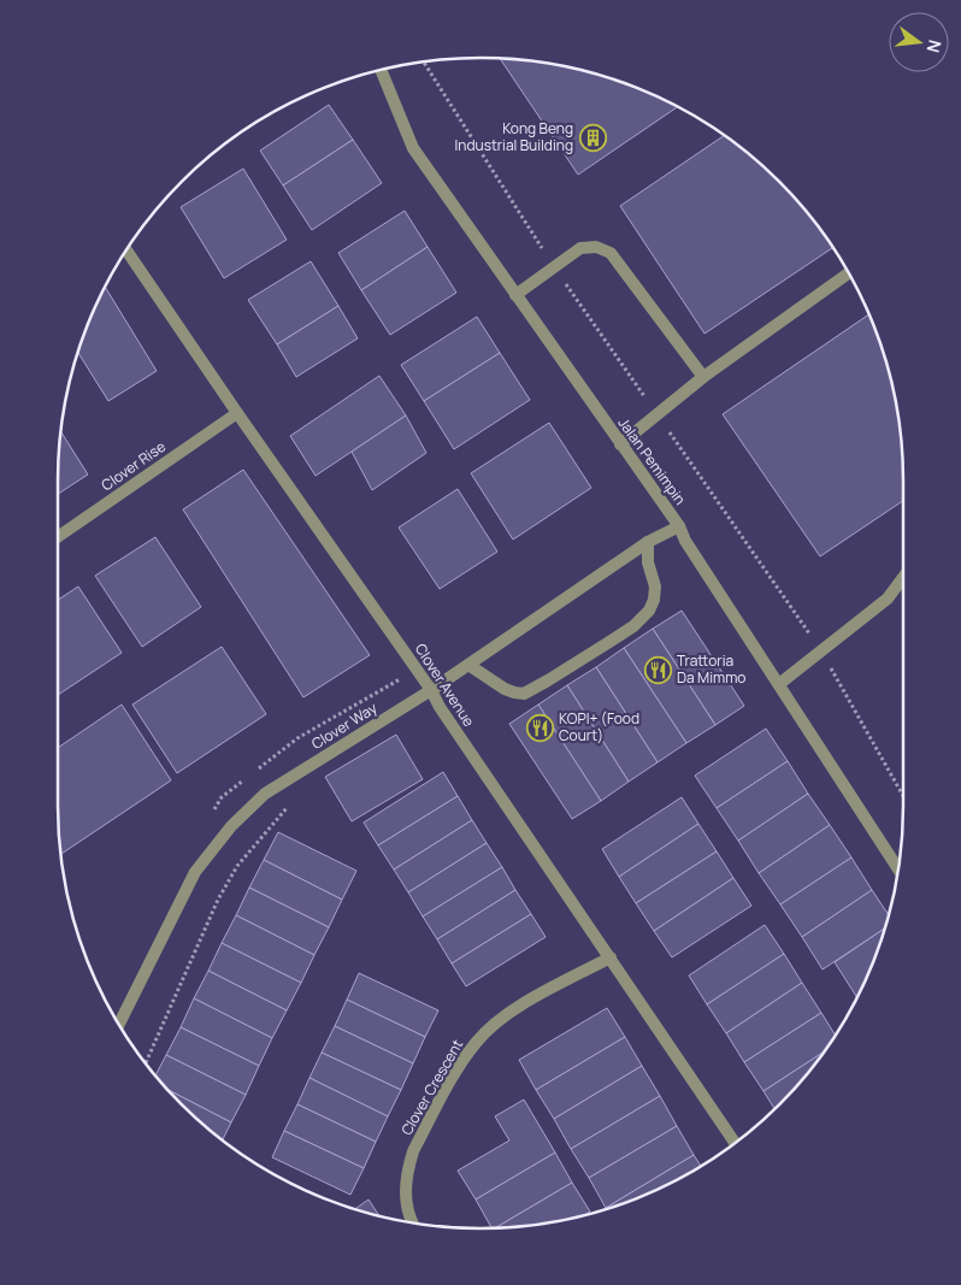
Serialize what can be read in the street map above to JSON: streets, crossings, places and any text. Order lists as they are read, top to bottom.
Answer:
{
  "streets": {
    "street": [
      "Jalan Pemimpin",
      "Clover Rise",
      "Clover Avenue",
      "Clover Way",
      "Clover Crescent"
    ]
  },
  "crossings": [
    ["Jalan Pemimpin", "Clover Way"],
    ["Clover Rise", "Clover Avenue"],
    ["Clover Avenue", "Clover Way"],
    ["Clover Avenue", "Clover Crescent"]
  ],
  "places": {
    "building": ["Kong Beng Industrial Building"],
    "restaurant": ["Trattoria Da Mimmo", "KOPI+ (Food Court)"]
  },
  "north": "right"
}
